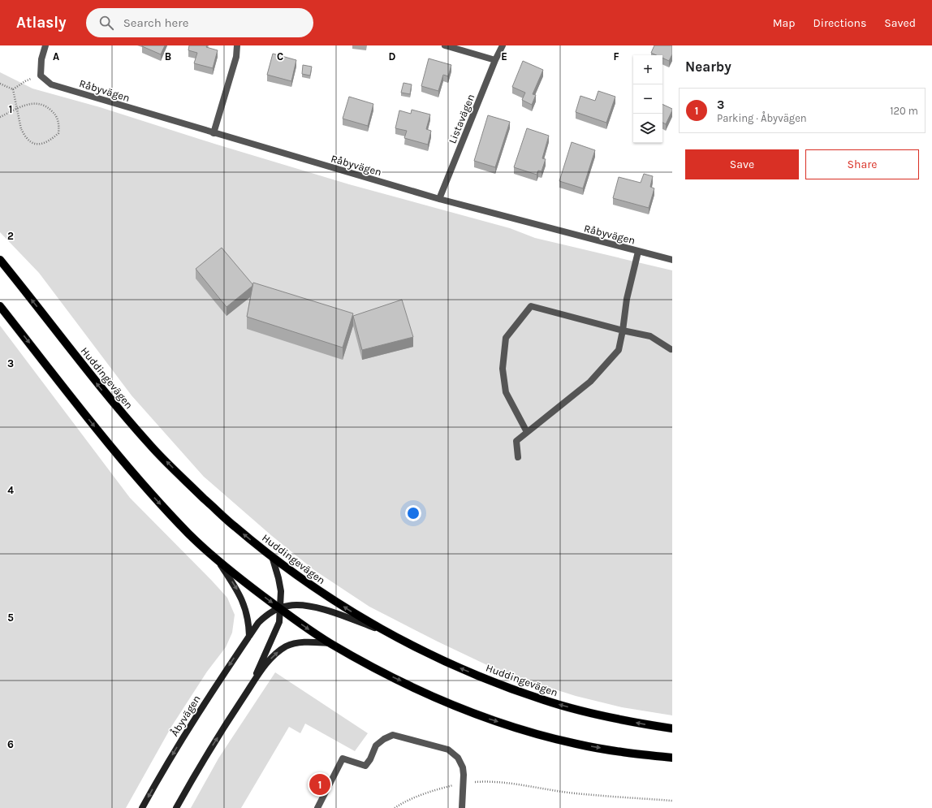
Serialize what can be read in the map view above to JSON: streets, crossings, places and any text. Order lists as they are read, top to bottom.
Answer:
{
  "streets": {
    "main road": ["Huddingevägen"],
    "street": ["Råbyvägen", "Listavägen", "Åbyvägen"]
  },
  "crossings": [
    ["Råbyvägen", "Listavägen"],
    ["Huddingevägen", "Åbyvägen"]
  ],
  "page": {
    "header": "Atlasly",
    "search": "Search here",
    "nav": ["Map", "Directions", "Saved"],
    "heading": "Nearby",
    "map_buttons": ["+", "−"],
    "list": [
      {
        "mark": "1",
        "name": "3",
        "note": "Parking · Åbyvägen",
        "value": "120 m"
      }
    ],
    "buttons": ["Save", "Share"],
    "pins": "1"
  },
  "grid": {
    "columns": [
      "A",
      "B",
      "C",
      "D",
      "E",
      "F"
    ],
    "rows": [
      "1",
      "2",
      "3",
      "4",
      "5",
      "6"
    ]
  }
}
